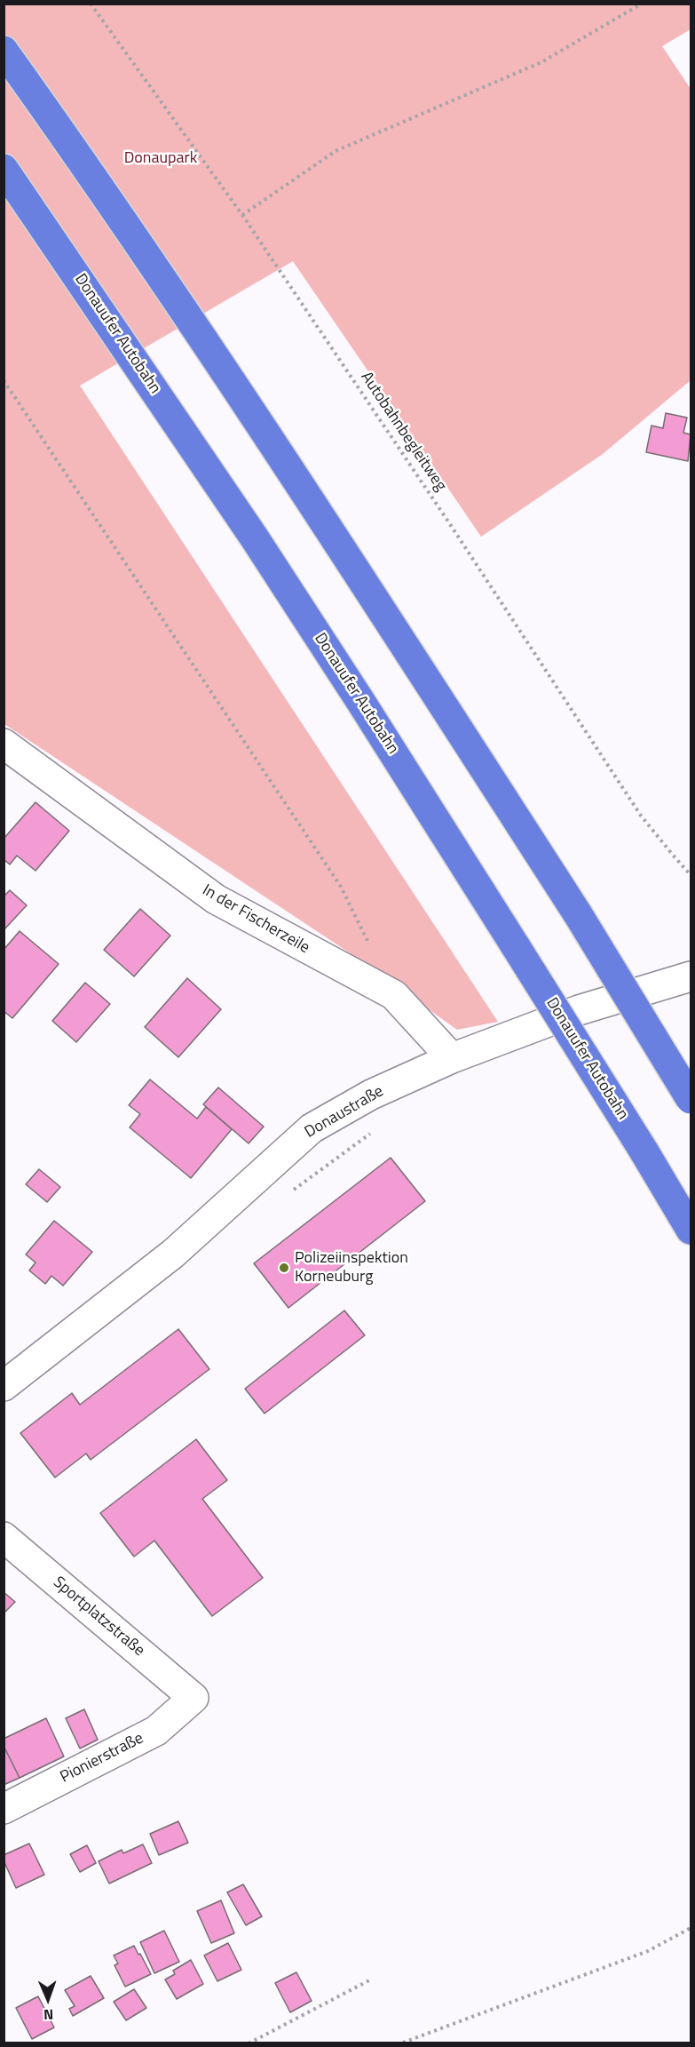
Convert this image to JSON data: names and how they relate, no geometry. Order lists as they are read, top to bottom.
{
  "streets": {
    "highway": ["Donauufer Autobahn"],
    "street": [
      "In der Fischerzeile",
      "Donaustraße",
      "Sportplatzstraße",
      "Pionierstraße"
    ],
    "path": ["Autobahnbegleitweg"]
  },
  "crossings": [
    ["In der Fischerzeile", "Donaustraße"],
    ["Sportplatzstraße", "Pionierstraße"]
  ],
  "parks": ["Donaupark"],
  "places": ["Polizeiinspektion Korneuburg"],
  "north": "bottom"
}
